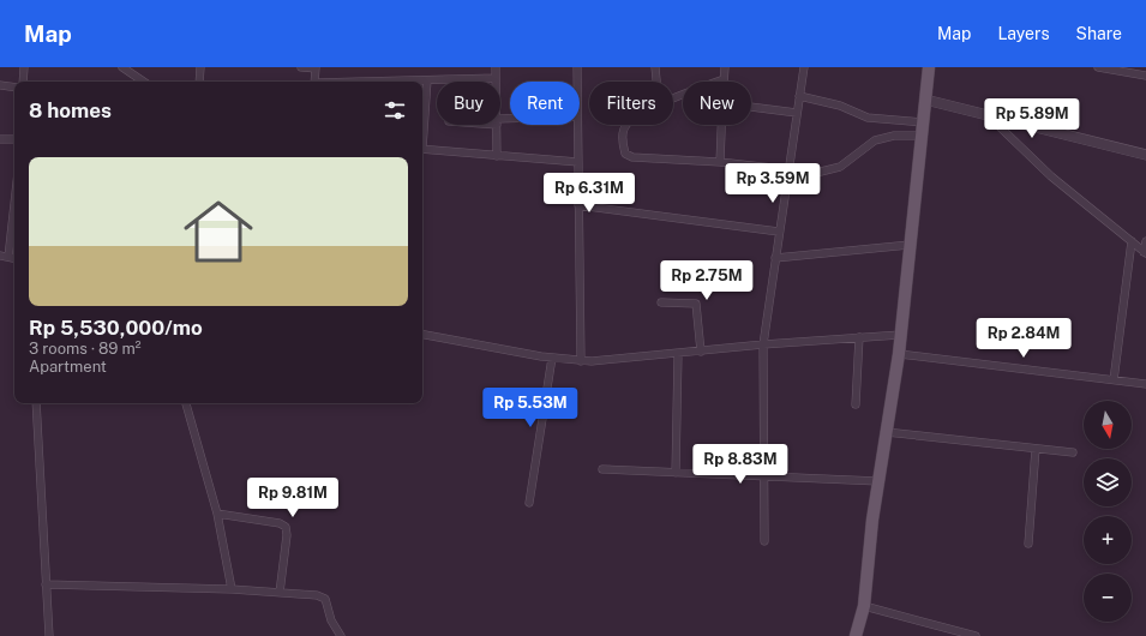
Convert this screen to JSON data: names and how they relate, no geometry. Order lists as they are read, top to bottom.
{
  "north": "bottom",
  "page": {
    "header": "Map",
    "nav": ["Map", "Layers", "Share"],
    "chip": [
      "Buy",
      "Rent",
      "Filters",
      "New"
    ],
    "heading": "8 homes",
    "price": [
      "Rp 5.89M",
      "Rp 3.59M",
      "Rp 6.31M",
      "Rp 2.75M",
      "Rp 2.84M",
      "Rp 5.53M",
      "Rp 8.83M",
      "Rp 9.81M"
    ],
    "list": [
      {
        "name": "Rp 5,530,000/mo",
        "note": "3 rooms · 89 m² · Apartment"
      }
    ],
    "map_buttons": ["+", "−"]
  }
}
